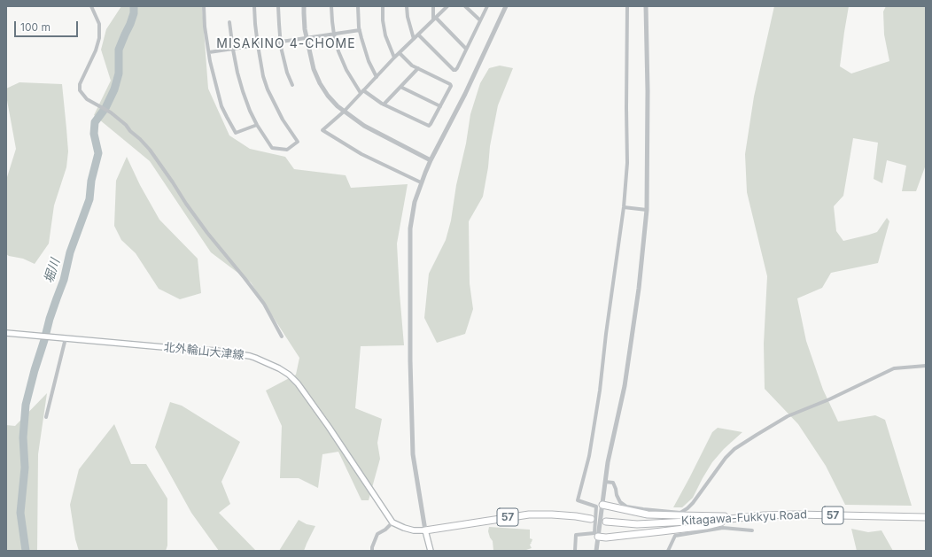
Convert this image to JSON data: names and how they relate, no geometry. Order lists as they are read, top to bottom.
{
  "streets": {
    "highway": ["57", "Kitagawa-Fukkyu Road"],
    "main road": ["北外輪山大津線"]
  },
  "districts": ["MISAKINO 4-CHOME"],
  "water": ["堀川"],
  "scale_bar": "100 m"
}
